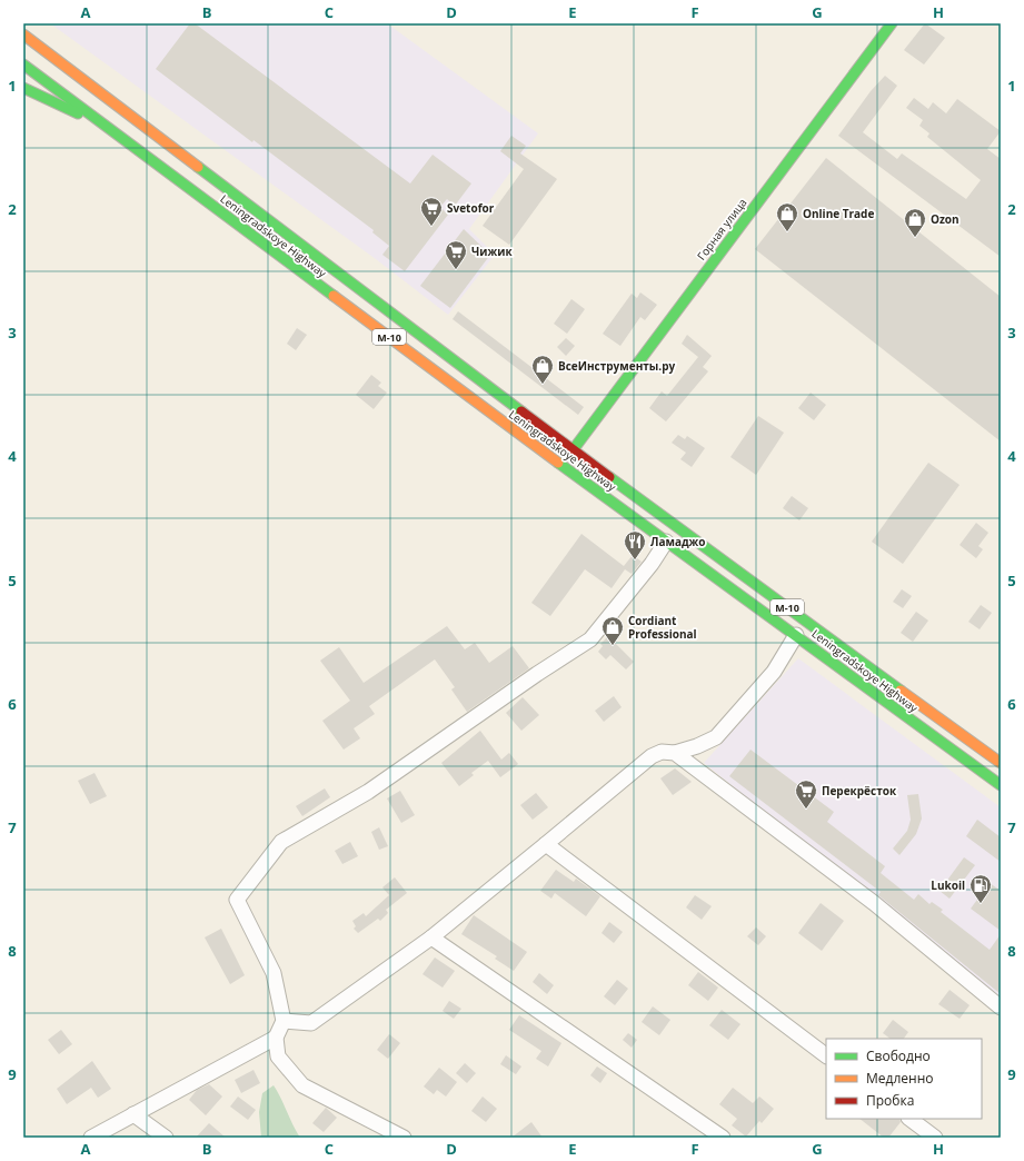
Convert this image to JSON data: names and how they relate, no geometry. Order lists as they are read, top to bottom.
{
  "streets": {
    "main road": ["Горная улица", "Leningradskoye Highway", "М-10"]
  },
  "crossings": [
    ["Горная улица", "Leningradskoye Highway"]
  ],
  "places": {
    "supermarket": ["Svetofor", "Чижик", "Перекрёсток"],
    "shop": [
      "Online Trade",
      "Ozon",
      "ВсеИнструменты.ру",
      "Cordiant Professional"
    ],
    "restaurant": ["Ламаджо"],
    "fuel station": ["Lukoil"]
  },
  "legend": ["Свободно", "Медленно", "Пробка"],
  "grid": {
    "columns": [
      "A",
      "B",
      "C",
      "D",
      "E",
      "F",
      "G",
      "H"
    ],
    "rows": [
      "1",
      "2",
      "3",
      "4",
      "5",
      "6",
      "7",
      "8",
      "9"
    ]
  }
}
